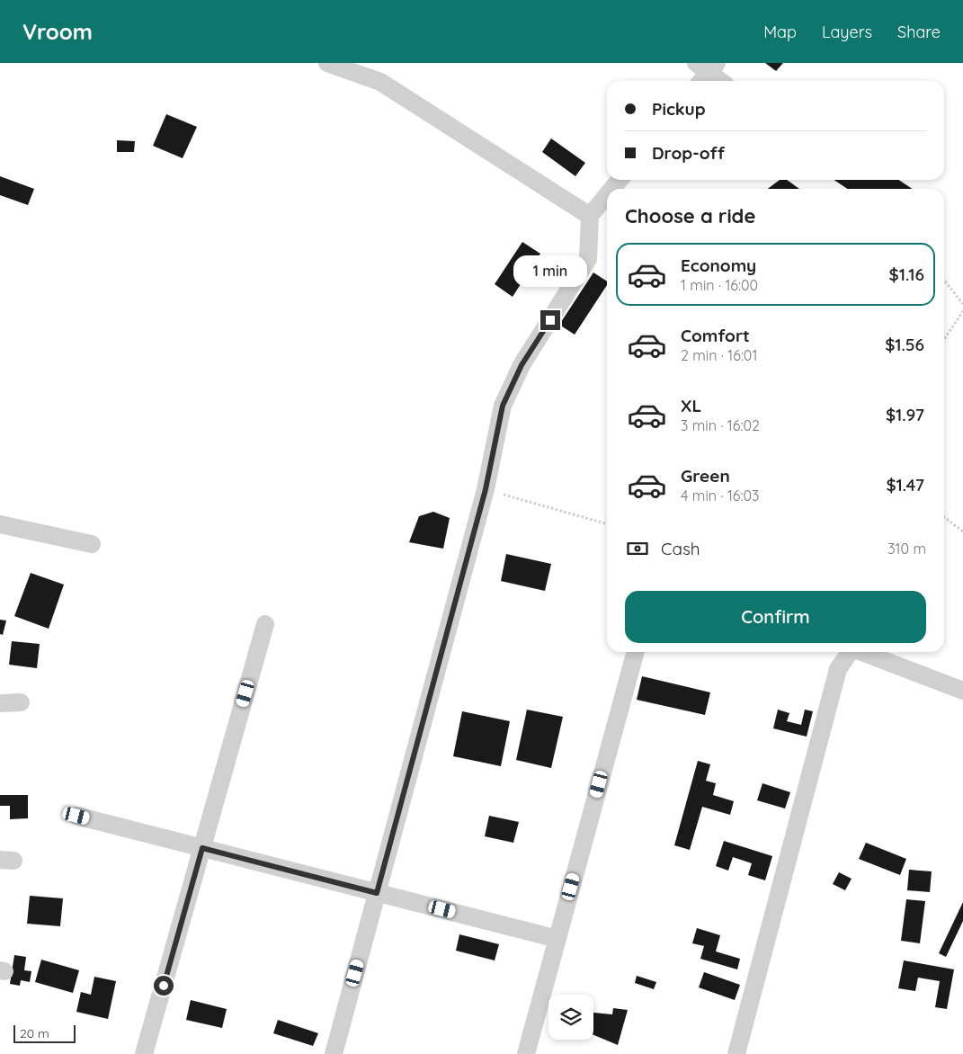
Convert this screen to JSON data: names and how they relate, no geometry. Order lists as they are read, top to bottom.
{
  "scale_bar": "20 m",
  "page": {
    "header": "Vroom",
    "nav": ["Map", "Layers", "Share"],
    "banner": ["Pickup", "Drop-off"],
    "heading": "Choose a ride",
    "list": [
      {
        "name": "Economy",
        "note": "1 min · 16:00",
        "value": "$1.16"
      },
      {
        "name": "Comfort",
        "note": "2 min · 16:01",
        "value": "$1.56"
      },
      {
        "name": "XL",
        "note": "3 min · 16:02",
        "value": "$1.97"
      },
      {
        "name": "Green",
        "note": "4 min · 16:03",
        "value": "$1.47"
      }
    ],
    "bubble": "1 min",
    "pay": ["Cash", "310 m"],
    "buttons": "Confirm",
    "scale": "20 m"
  }
}
